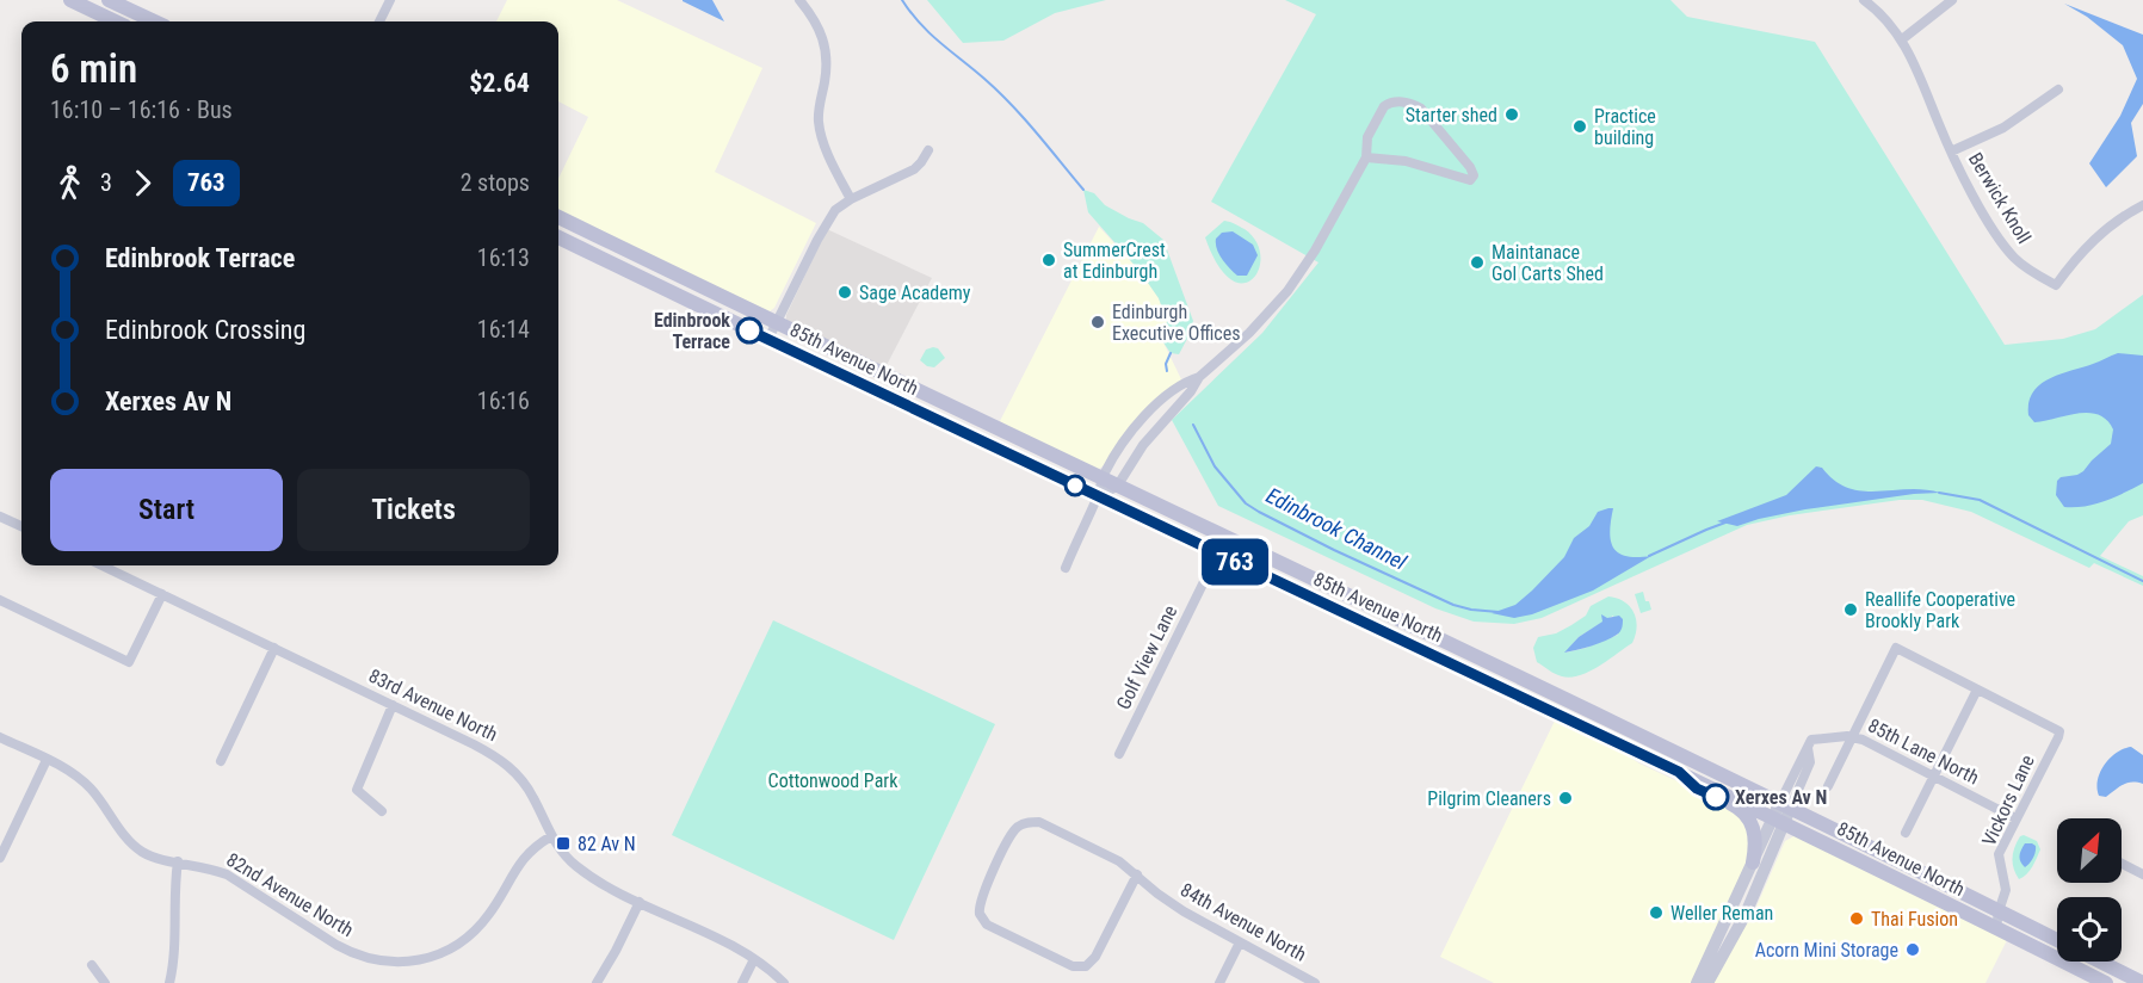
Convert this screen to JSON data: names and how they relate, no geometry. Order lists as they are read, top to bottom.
{
  "streets": {
    "main road": ["85th Avenue North"],
    "street": [
      "Berwick Knoll",
      "Golf View Lane",
      "83rd Avenue North",
      "85th Lane North",
      "Vickors Lane",
      "82nd Avenue North",
      "84th Avenue North"
    ]
  },
  "crossings": [
    ["85th Avenue North", "Golf View Lane"],
    ["85th Avenue North", "85th Lane North"],
    ["85th Avenue North", "Vickors Lane"],
    ["83rd Avenue North", "82nd Avenue North"],
    ["85th Lane North", "Vickors Lane"]
  ],
  "water": ["Edinbrook Channel"],
  "parks": ["Cottonwood Park"],
  "places": {
    "other": [
      "Starter shed",
      "Practice building",
      "SummerCrest at Edinburgh",
      "Maintanace Gol Carts Shed",
      "Sage Academy",
      "Edinburgh Executive Offices",
      "Edinbrook Terrace",
      "Reallife Cooperative Brookly Park",
      "Xerxes Av N",
      "Pilgrim Cleaners",
      "Weller Reman",
      "Thai Fusion",
      "Acorn Mini Storage"
    ],
    "transit": ["82 Av N"]
  },
  "lines": ["bus line 763"],
  "north": "top right",
  "page": {
    "on_map": "763",
    "heading": ["6 min", "16:10 – 16:16 · Bus", "$2.64"],
    "legs": ["3", "763", "2 stops"],
    "list": [
      {
        "name": "Edinbrook Terrace",
        "value": "16:13"
      },
      {
        "name": "Edinbrook Crossing",
        "value": "16:14"
      },
      {
        "name": "Xerxes Av N",
        "value": "16:16"
      }
    ],
    "buttons": ["Start", "Tickets"]
  }
}
